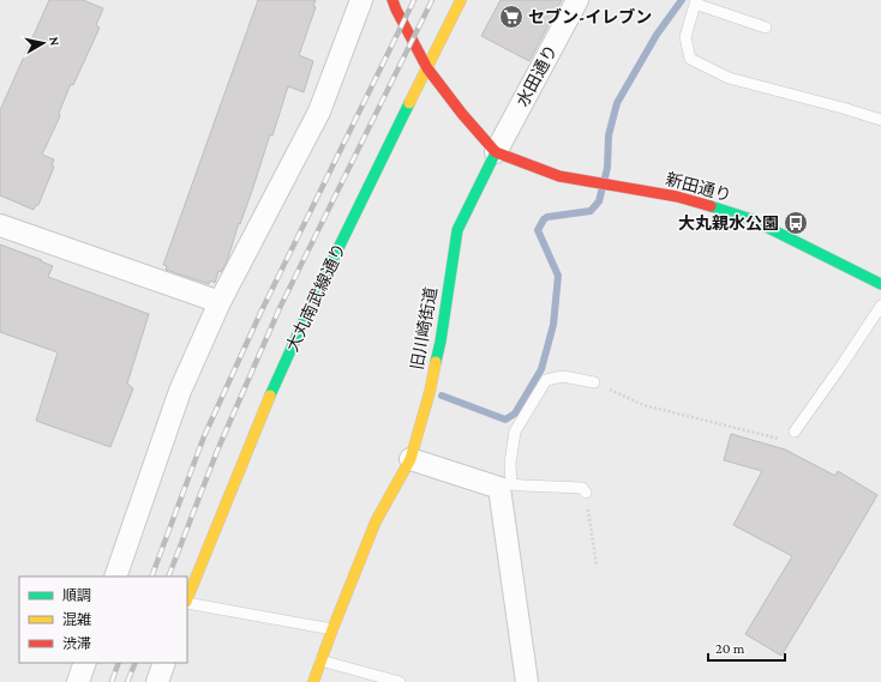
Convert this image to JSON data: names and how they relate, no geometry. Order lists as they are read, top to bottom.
{
  "streets": {
    "street": [
      "水田通り",
      "新田通り",
      "大丸南武線通り",
      "旧川崎街道"
    ]
  },
  "crossings": [
    ["水田通り", "新田通り"],
    ["水田通り", "旧川崎街道"],
    ["新田通り", "旧川崎街道"]
  ],
  "places": {
    "supermarket": ["セブン-イレブン"],
    "bus stop": ["大丸親水公園"]
  },
  "legend": ["順調", "混雑", "渋滞"],
  "scale_bar": "20 m",
  "north": "right"
}
